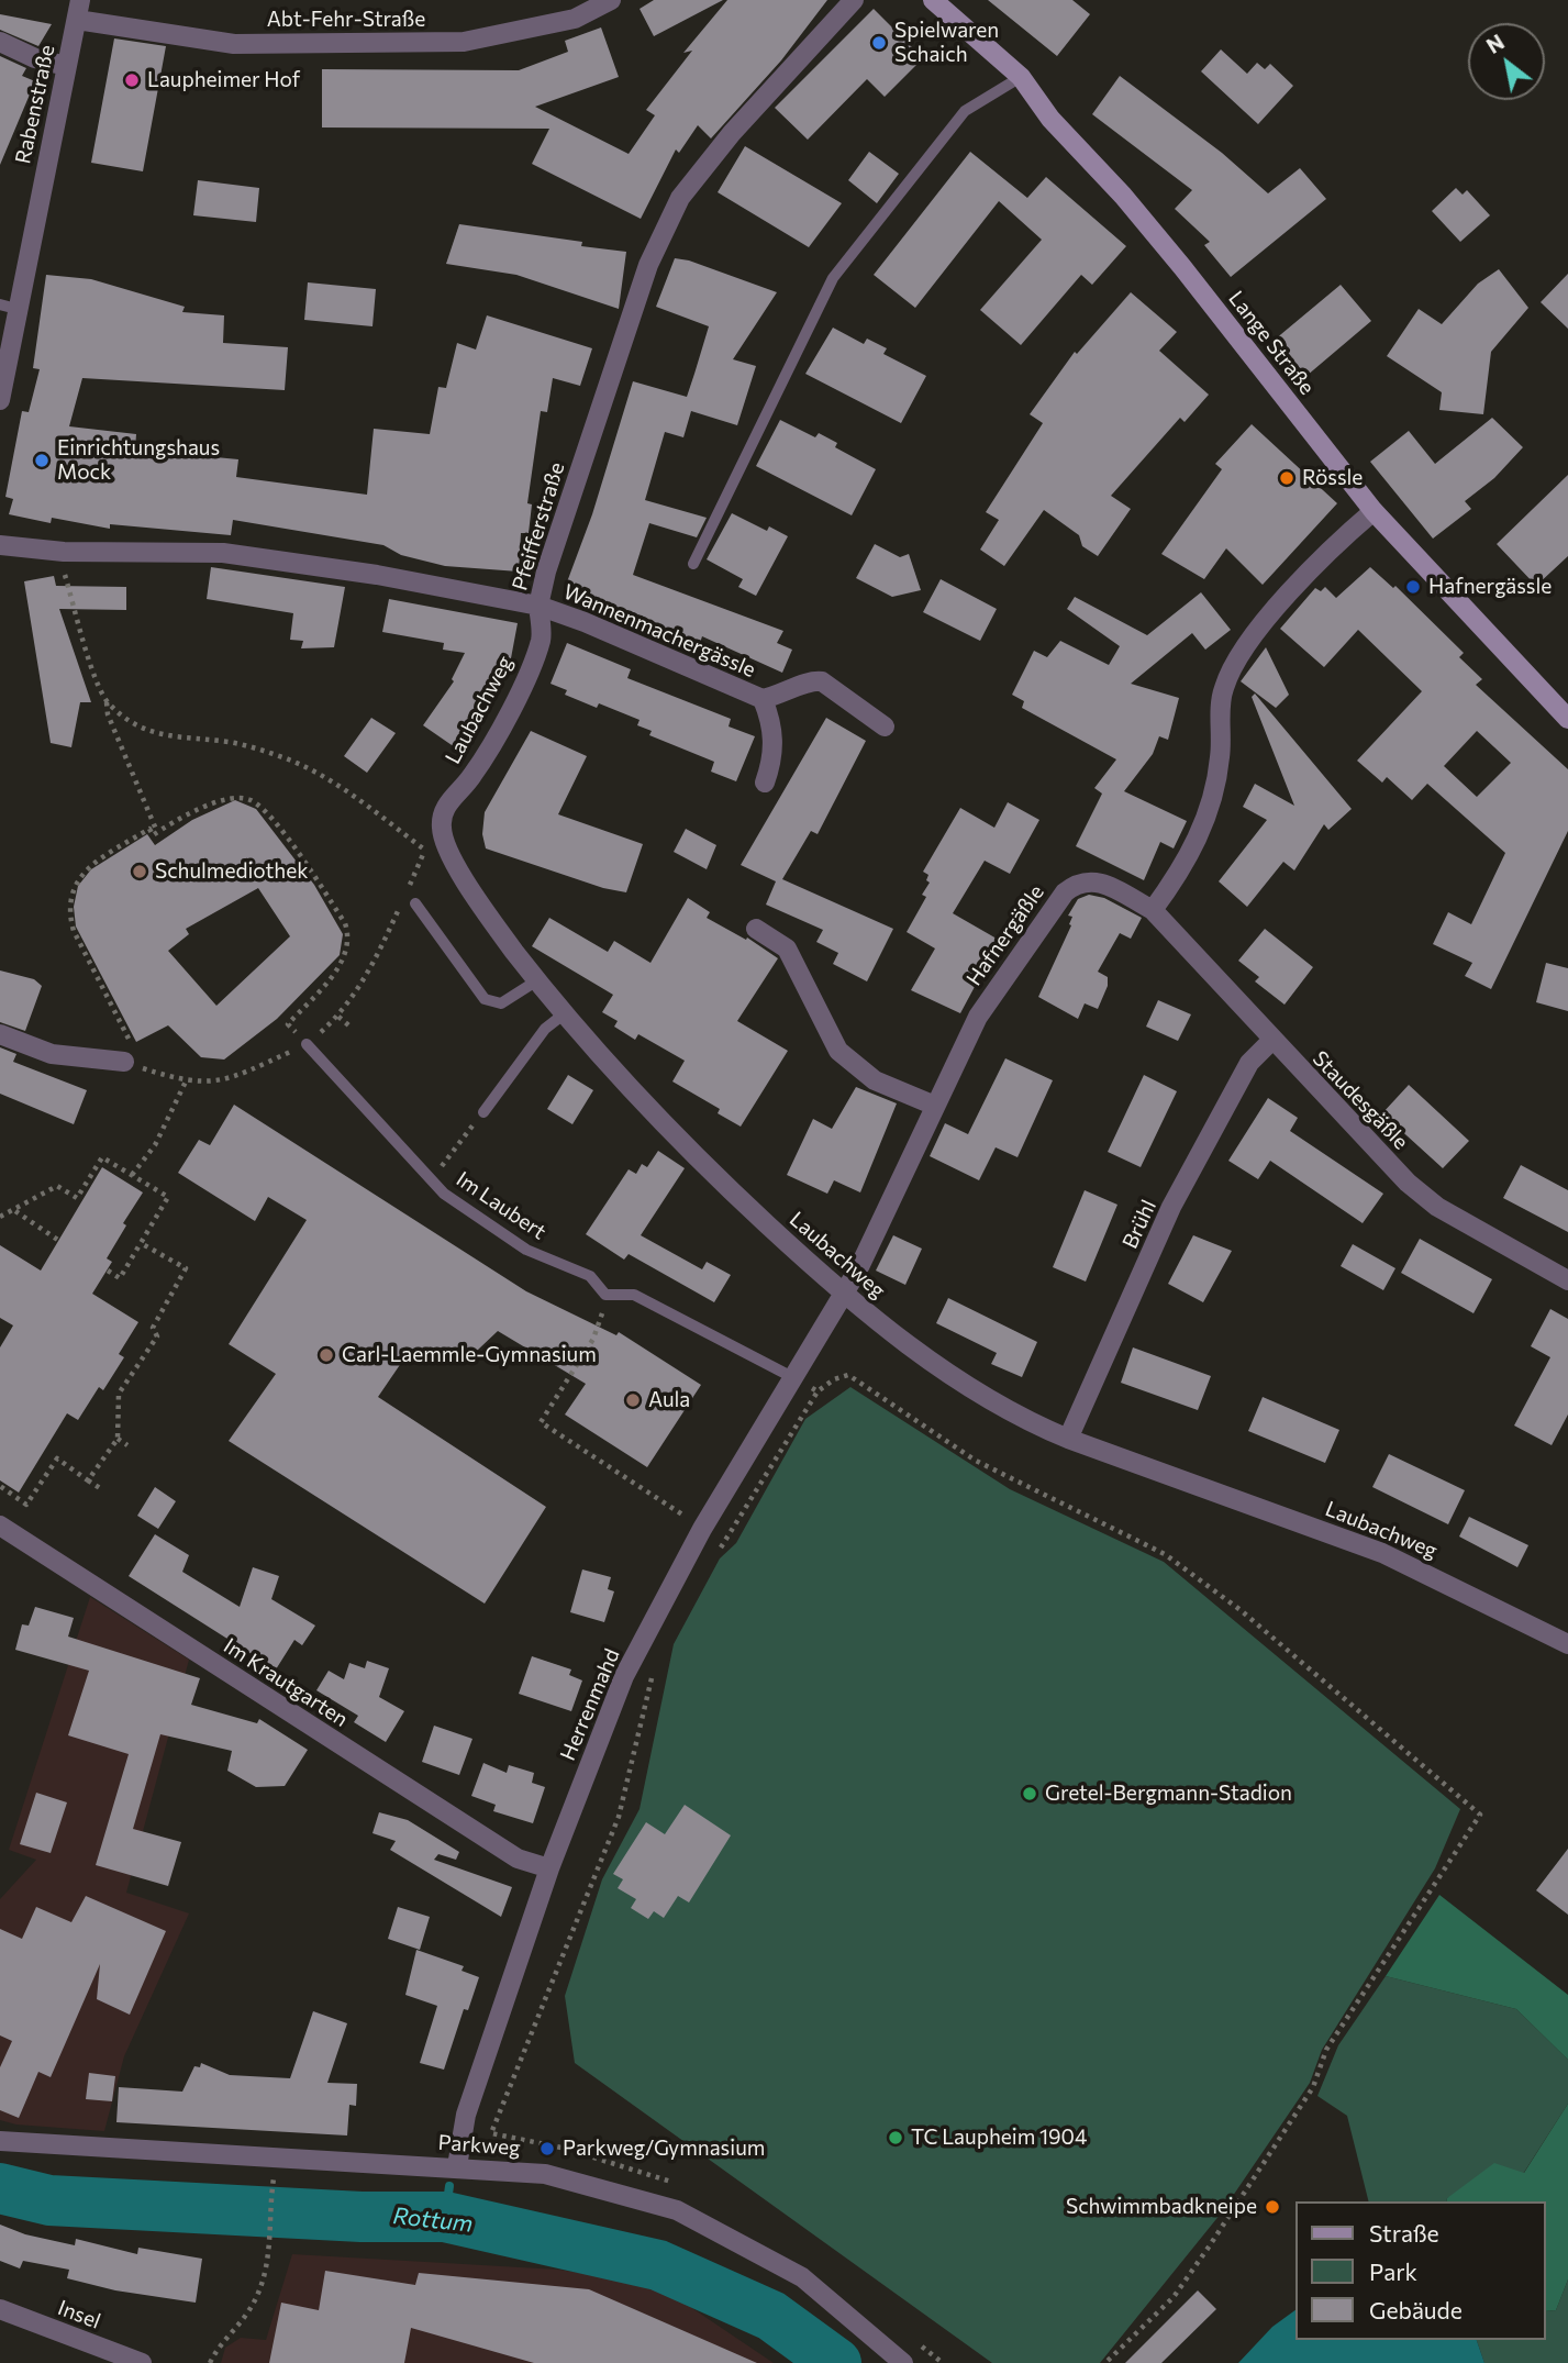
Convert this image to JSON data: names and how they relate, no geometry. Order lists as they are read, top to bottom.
{
  "streets": {
    "street": [
      "Abt-Fehr-Straße",
      "Rabenstraße",
      "Lange Straße",
      "Pfeifferstraße",
      "Wannenmachergässle",
      "Laubachweg",
      "Hafnergäßle",
      "Staudesgäßle",
      "Brühl",
      "Im Krautgarten",
      "Herrenmahd",
      "Parkweg",
      "Insel"
    ],
    "lane": ["Im Laubert"]
  },
  "crossings": [
    ["Abt-Fehr-Straße", "Rabenstraße"],
    ["Pfeifferstraße", "Wannenmachergässle"],
    ["Pfeifferstraße", "Laubachweg"],
    ["Wannenmachergässle", "Laubachweg"],
    ["Laubachweg", "Hafnergäßle"],
    ["Laubachweg", "Brühl"],
    ["Laubachweg", "Herrenmahd"],
    ["Hafnergäßle", "Staudesgäßle"],
    ["Hafnergäßle", "Herrenmahd"],
    ["Staudesgäßle", "Brühl"],
    ["Im Krautgarten", "Herrenmahd"],
    ["Herrenmahd", "Parkweg"]
  ],
  "water": ["Rottum"],
  "places": [
    "Spielwaren Schaich",
    "Laupheimer Hof",
    "Einrichtungshaus Mock",
    "Rössle",
    "Hafnergässle",
    "Schulmediothek",
    "Carl-Laemmle-Gymnasium",
    "Aula",
    "Gretel-Bergmann-Stadion",
    "TC Laupheim 1904",
    "Parkweg/Gymnasium",
    "Schwimmbadkneipe"
  ],
  "legend": ["Straße", "Park", "Gebäude"],
  "north": "top left"
}
